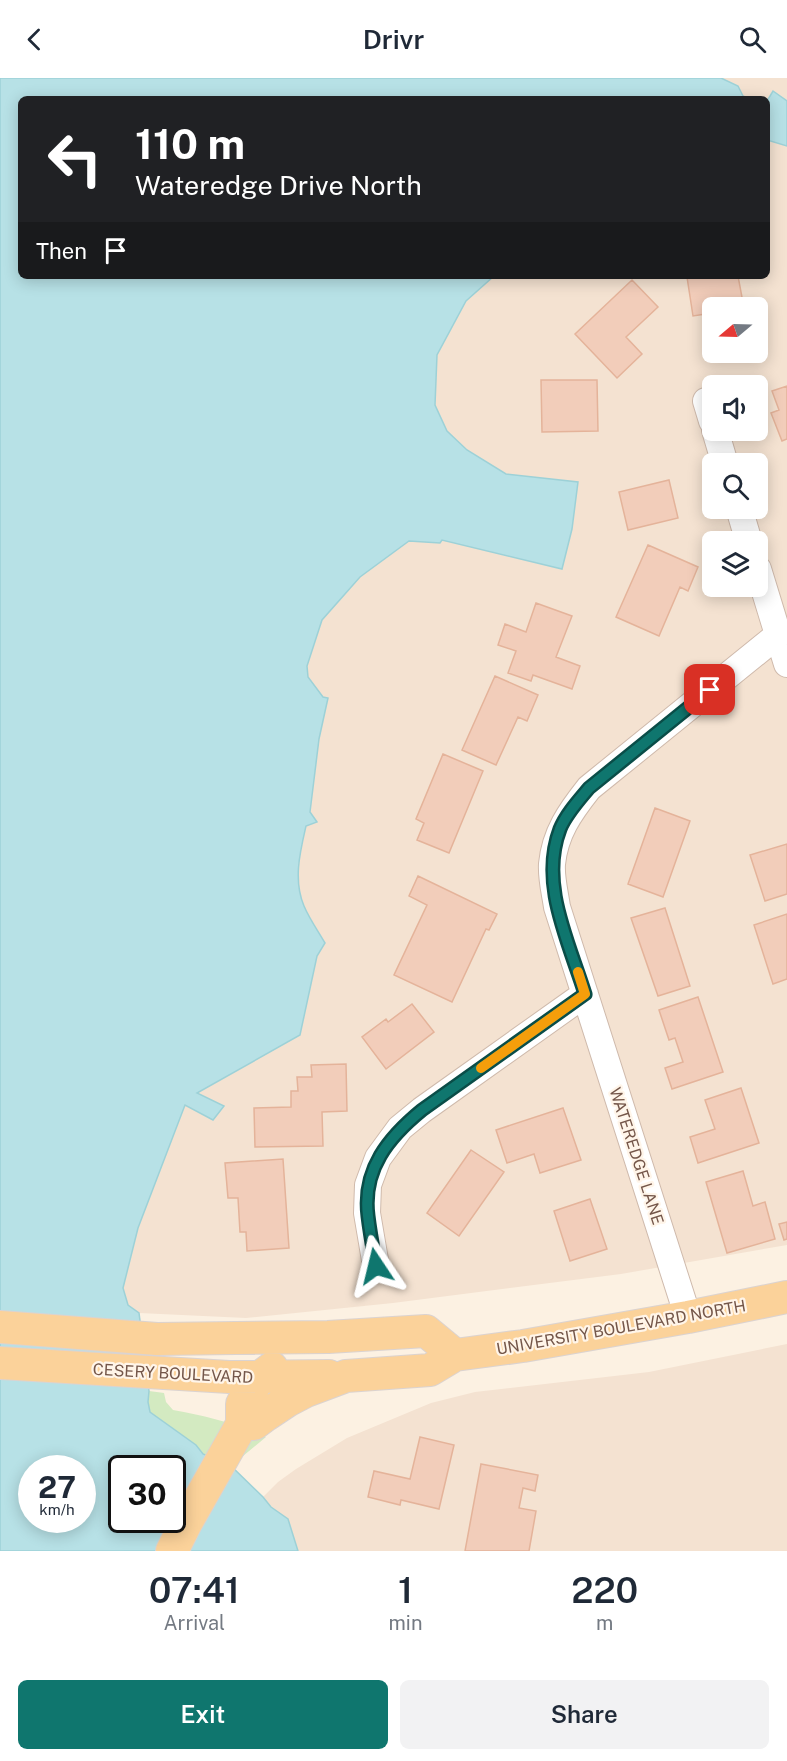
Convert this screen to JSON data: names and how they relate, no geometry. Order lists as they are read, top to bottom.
{
  "streets": {
    "main road": ["UNIVERSITY BOULEVARD NORTH", "CESERY BOULEVARD"],
    "street": ["WATEREDGE LANE"]
  },
  "crossings": [
    ["WATEREDGE LANE", "UNIVERSITY BOULEVARD NORTH"],
    ["UNIVERSITY BOULEVARD NORTH", "CESERY BOULEVARD"]
  ],
  "north": "left",
  "page": {
    "header": "Drivr",
    "turn": ["110 m", "Wateredge Drive North"],
    "then": "Then",
    "speed": "27 km/h",
    "limit": "30",
    "eta": [
      "07:41",
      "Arrival",
      "1",
      "min",
      "220",
      "m"
    ],
    "buttons": ["Exit", "Share"]
  }
}
